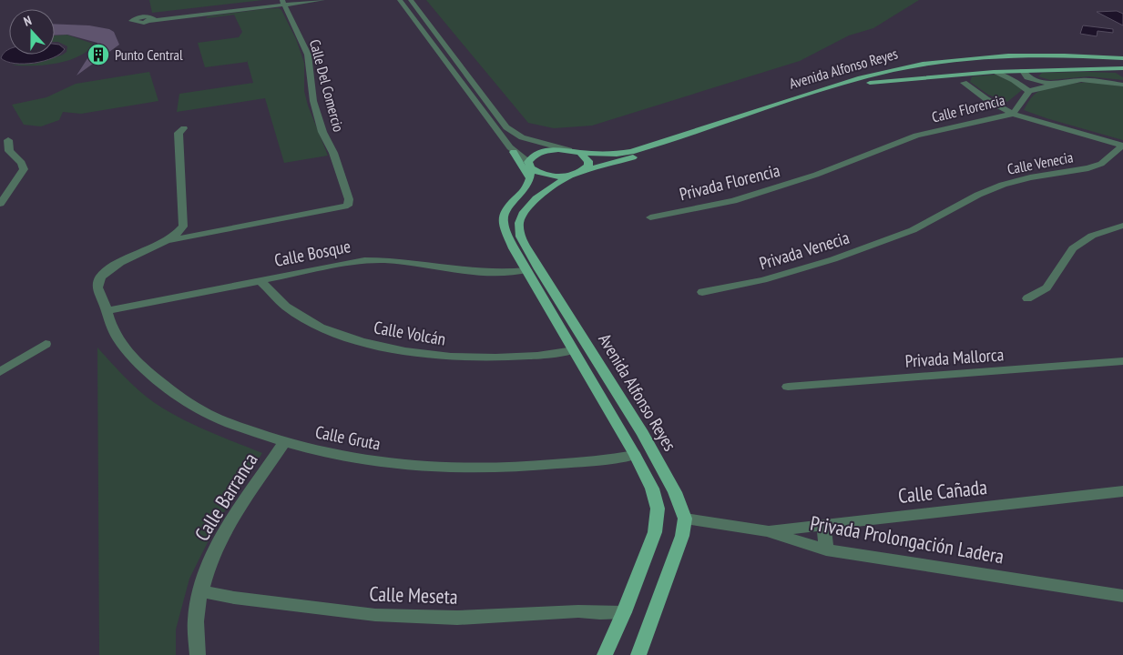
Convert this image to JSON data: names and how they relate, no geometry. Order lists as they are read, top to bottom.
{
  "streets": {
    "main road": ["Avenida Alfonso Reyes"],
    "street": [
      "Calle Del Comercio",
      "Calle Florencia",
      "Calle Venecia",
      "Privada Florencia",
      "Privada Venecia",
      "Calle Bosque",
      "Calle Volcán",
      "Privada Mallorca",
      "Calle Gruta",
      "Calle Cañada",
      "Calle Barranca",
      "Privada Prolongación Ladera",
      "Calle Meseta"
    ]
  },
  "crossings": [
    ["Avenida Alfonso Reyes", "Calle Bosque"],
    ["Avenida Alfonso Reyes", "Calle Volcán"],
    ["Avenida Alfonso Reyes", "Calle Gruta"],
    ["Avenida Alfonso Reyes", "Privada Prolongación Ladera"],
    ["Avenida Alfonso Reyes", "Calle Meseta"],
    ["Calle Del Comercio", "Calle Gruta"],
    ["Calle Florencia", "Privada Florencia"],
    ["Calle Venecia", "Privada Venecia"],
    ["Calle Bosque", "Calle Volcán"],
    ["Calle Bosque", "Calle Gruta"],
    ["Calle Gruta", "Calle Barranca"],
    ["Calle Cañada", "Privada Prolongación Ladera"],
    ["Calle Barranca", "Calle Meseta"]
  ],
  "places": {
    "building": ["Punto Central"]
  },
  "north": "top"
}
